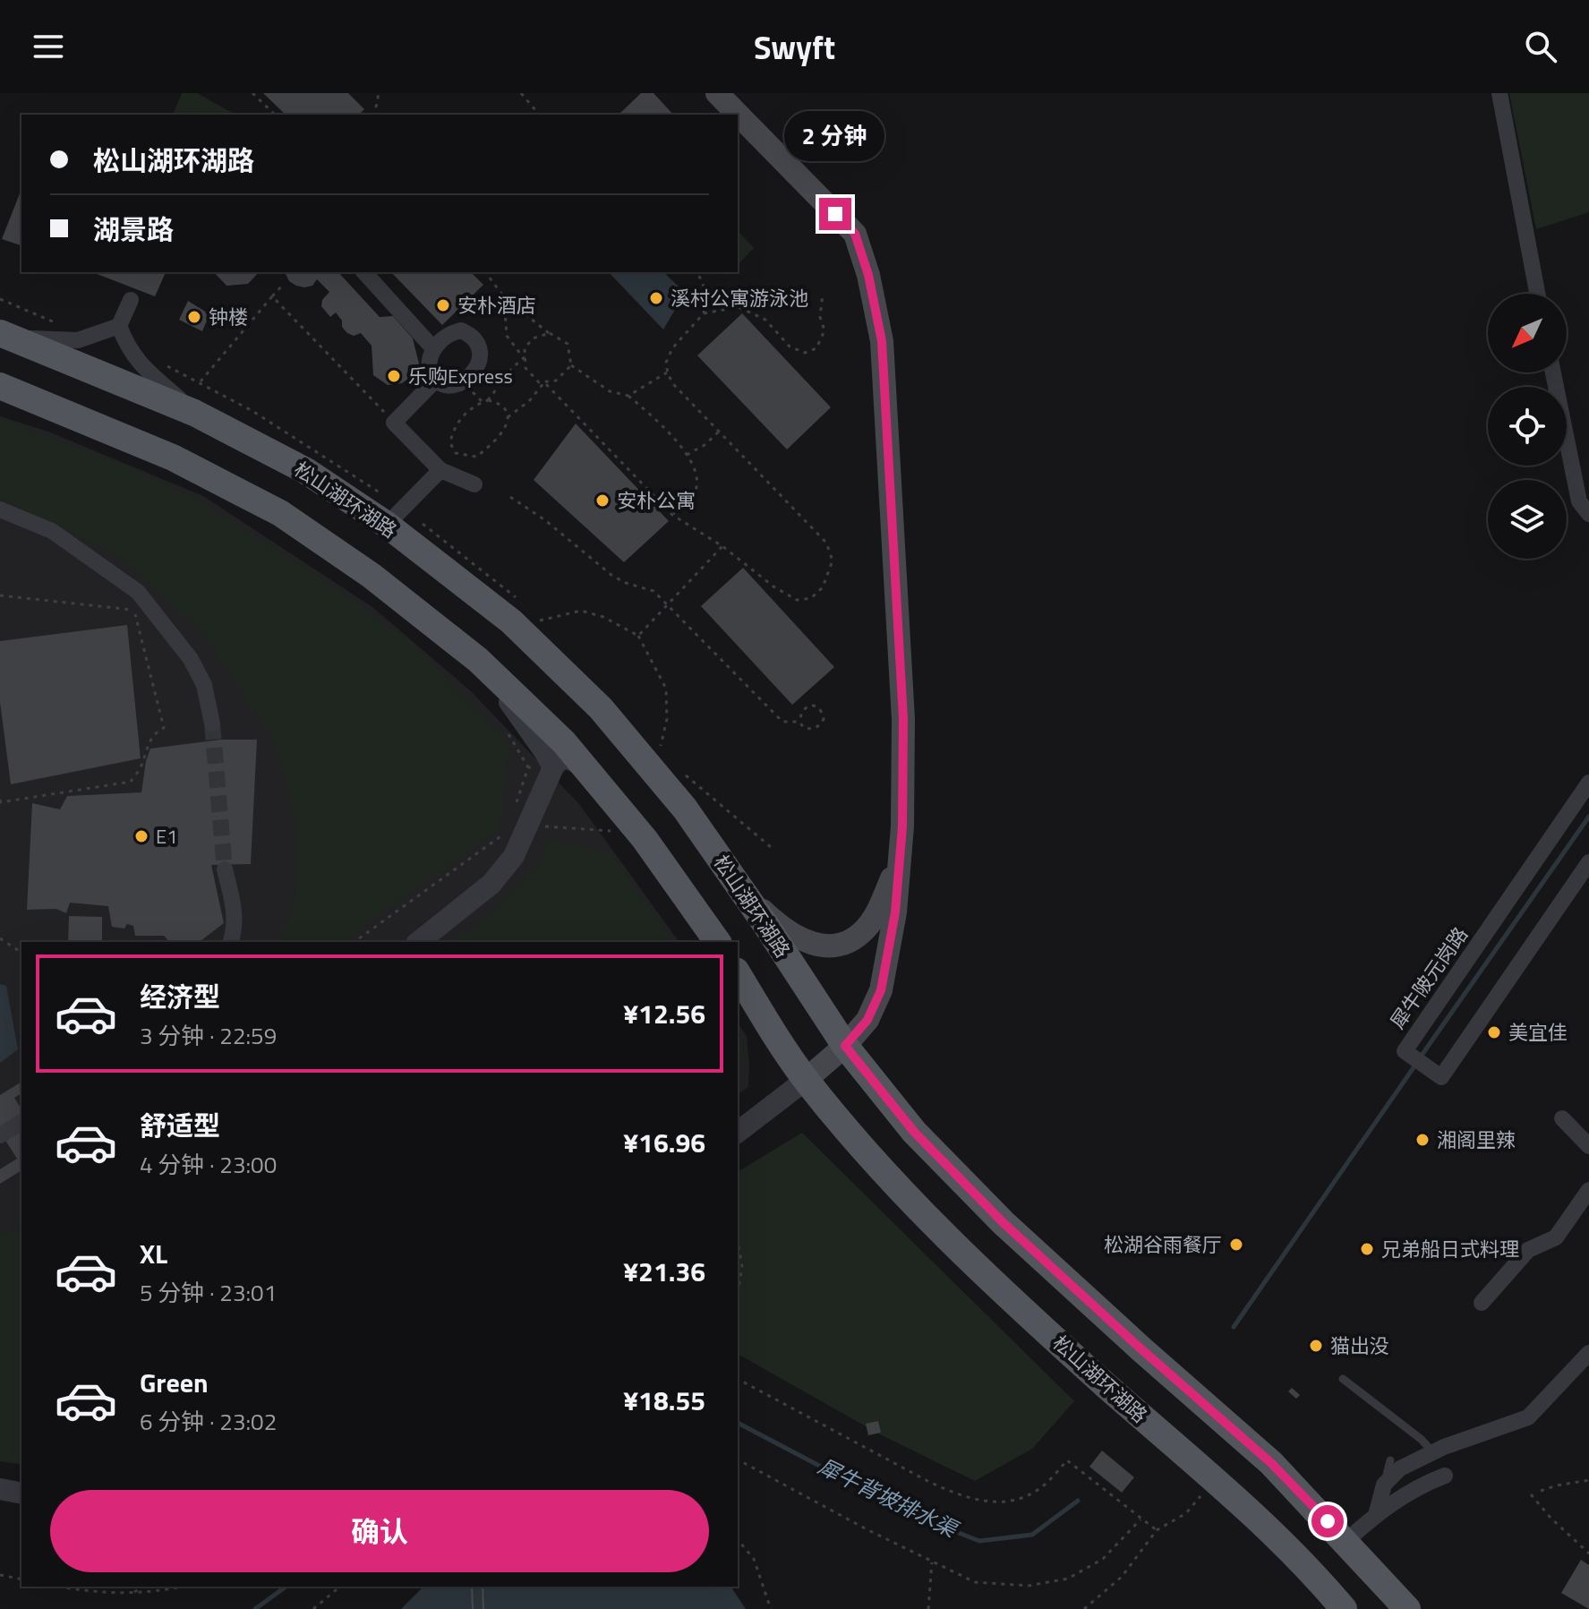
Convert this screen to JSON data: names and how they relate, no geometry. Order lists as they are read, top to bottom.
{
  "streets": {
    "main road": ["松山湖环湖路"],
    "street": ["犀牛陂元岗路"]
  },
  "water": ["犀牛背坡排水渠"],
  "places": [
    "溪村公寓游泳池",
    "安朴酒店",
    "钟楼",
    "乐购Express",
    "安朴公寓",
    "E1",
    "美宜佳",
    "湘阁里辣",
    "松湖谷雨餐厅",
    "兄弟船日式料理",
    "猫出没"
  ],
  "north": "bottom left",
  "page": {
    "header": "Swyft",
    "bubble": "2 分钟",
    "banner": ["松山湖环湖路", "湖景路"],
    "list": [
      {
        "name": "经济型",
        "note": "3 分钟 · 22:59",
        "value": "¥12.56"
      },
      {
        "name": "舒适型",
        "note": "4 分钟 · 23:00",
        "value": "¥16.96"
      },
      {
        "name": "XL",
        "note": "5 分钟 · 23:01",
        "value": "¥21.36"
      },
      {
        "name": "Green",
        "note": "6 分钟 · 23:02",
        "value": "¥18.55"
      }
    ],
    "buttons": "确认"
  }
}
